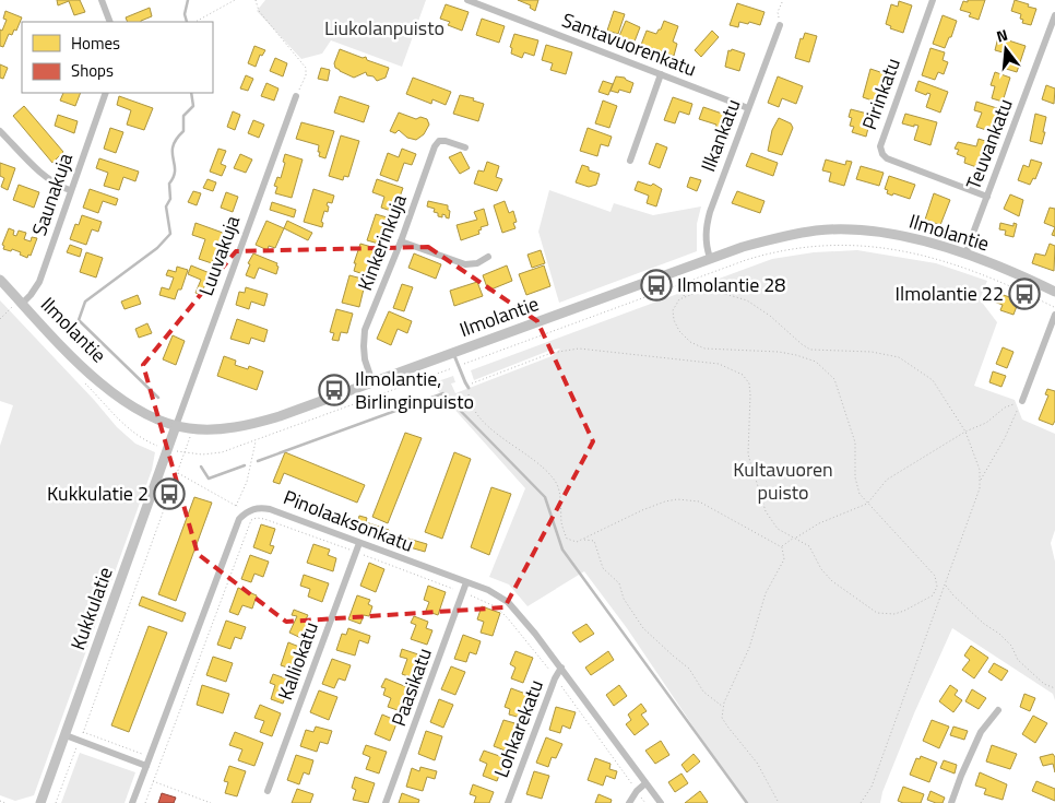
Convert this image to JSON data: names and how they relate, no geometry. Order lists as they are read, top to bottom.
{
  "streets": {
    "street": [
      "Santavuorenkatu",
      "Pirinkatu",
      "Ilkankatu",
      "Teuvankatu",
      "Saunakuja",
      "Ilmolantie",
      "Kinkerinkuja",
      "Luuvakuja",
      "Pinolaaksonkatu",
      "Kukkulatie",
      "Kalliokatu",
      "Paasikatu",
      "Lohkarekatu"
    ]
  },
  "crossings": [
    ["Santavuorenkatu", "Ilkankatu"],
    ["Pirinkatu", "Teuvankatu"],
    ["Ilkankatu", "Ilmolantie"],
    ["Teuvankatu", "Ilmolantie"],
    ["Saunakuja", "Ilmolantie"],
    ["Ilmolantie", "Kinkerinkuja"],
    ["Ilmolantie", "Luuvakuja"],
    ["Ilmolantie", "Kukkulatie"],
    ["Luuvakuja", "Kukkulatie"],
    ["Pinolaaksonkatu", "Kalliokatu"],
    ["Pinolaaksonkatu", "Paasikatu"],
    ["Pinolaaksonkatu", "Lohkarekatu"]
  ],
  "parks": ["Liukolanpuisto", "Kultavuoren puisto"],
  "places": {
    "bus stop": [
      "Ilmolantie 28",
      "Ilmolantie 22",
      "Ilmolantie, Birlinginpuisto",
      "Kukkulatie 2"
    ]
  },
  "legend": ["Homes", "Shops"],
  "north": "top"
}
